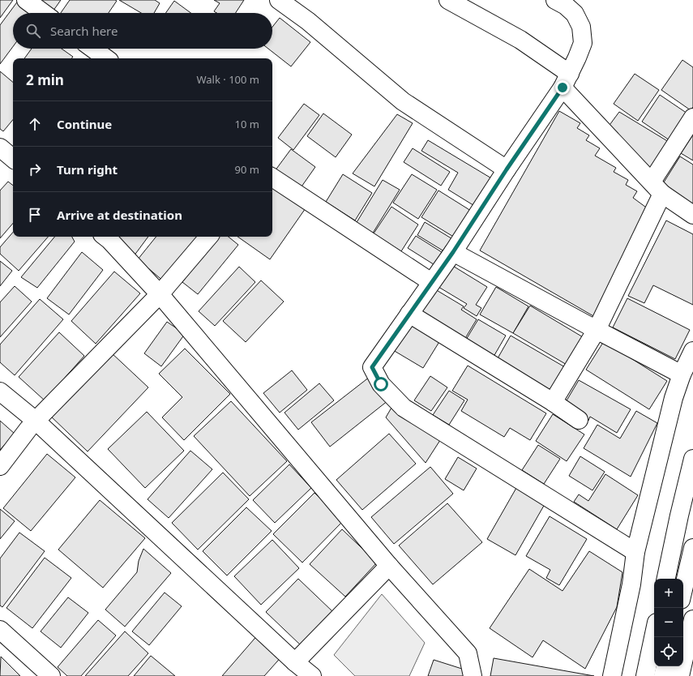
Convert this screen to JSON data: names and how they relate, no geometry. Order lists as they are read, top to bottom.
{
  "page": {
    "search": "Search here",
    "heading": ["2 min", "Walk · 100 m"],
    "list": [
      ["Continue", "10 m"],
      ["Turn right", "90 m"],
      "Arrive at destination"
    ],
    "map_buttons": ["+", "−"]
  }
}
